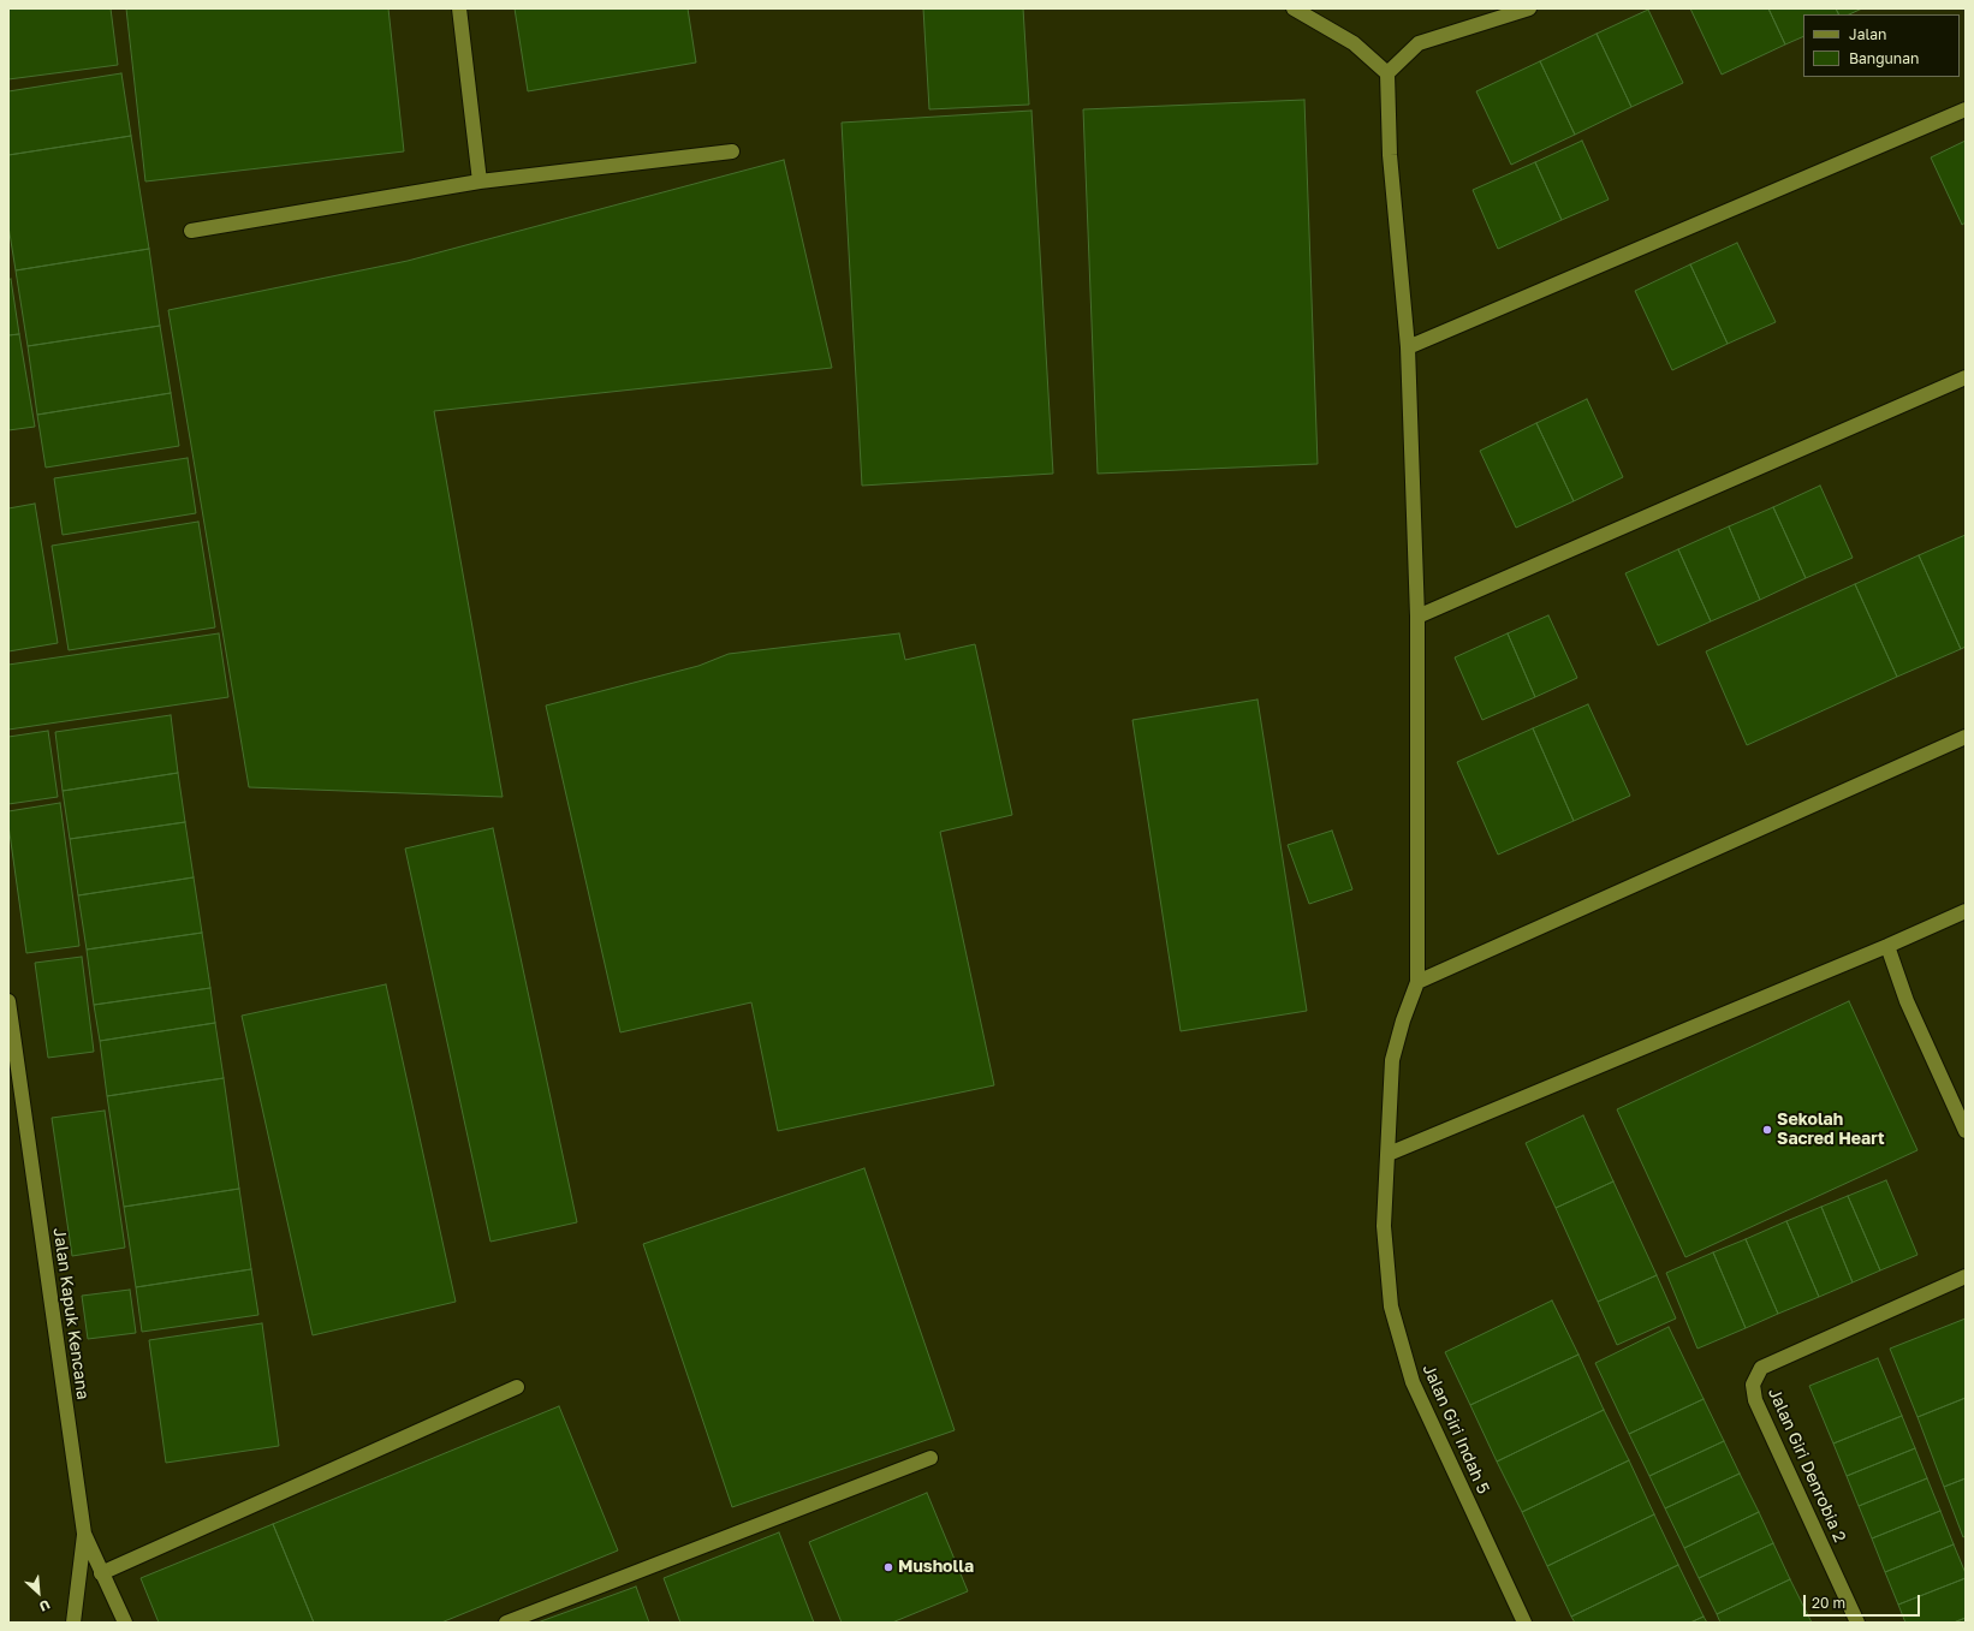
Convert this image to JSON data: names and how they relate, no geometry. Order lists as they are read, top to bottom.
{
  "streets": {
    "street": ["Jalan Kapuk Kencana", "Jalan Giri Indah 5", "Jalan Giri Denrobia 2"]
  },
  "places": ["Sekolah Sacred Heart", "Musholla"],
  "legend": ["Jalan", "Bangunan"],
  "scale_bar": "20 m",
  "north": "bottom right"
}
